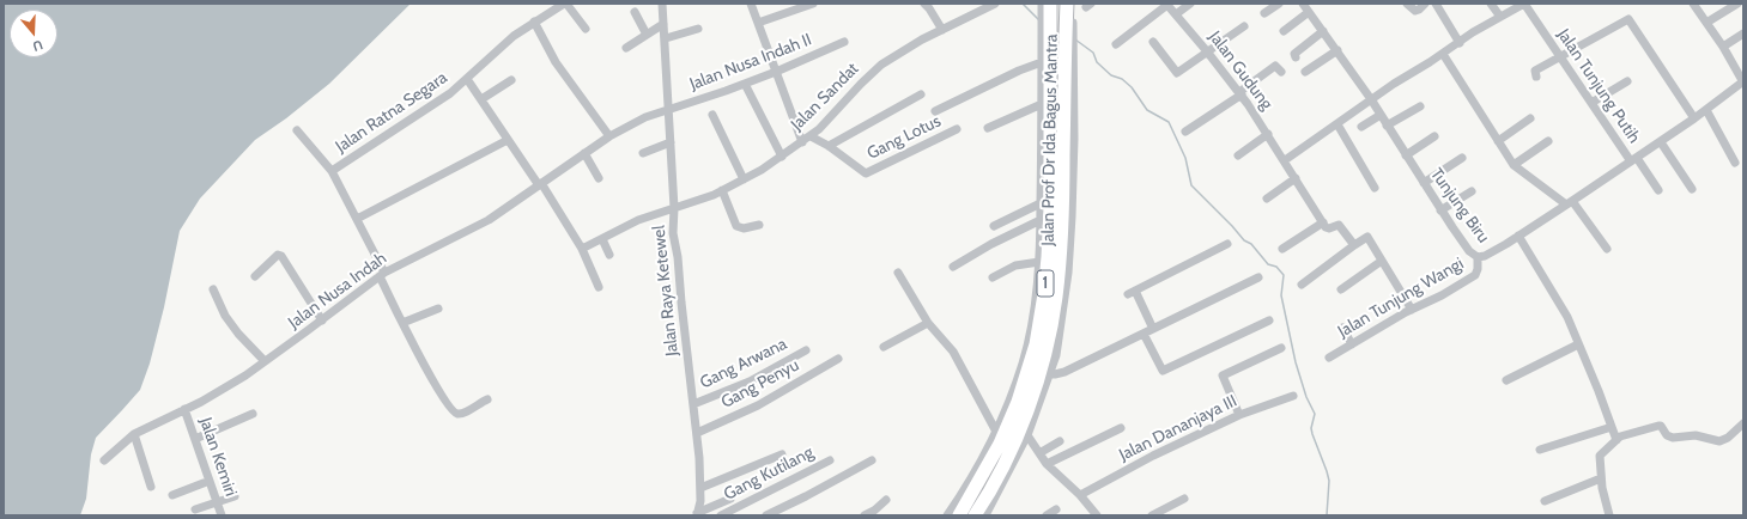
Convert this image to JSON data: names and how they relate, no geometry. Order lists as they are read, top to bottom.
{
  "streets": {
    "highway": ["Jalan Prof Dr Ida Bagus Mantra", "1"],
    "street": [
      "Jalan Nusa Indah II",
      "Jalan Gudung",
      "Jalan Tunjung Putih",
      "Jalan Sandat",
      "Jalan Ratna Segara",
      "Gang Lotus",
      "Tunjung Biru",
      "Jalan Nusa Indah",
      "Jalan Raya Ketewel",
      "Jalan Tunjung Wangi",
      "Gang Arwana",
      "Gang Penyu",
      "Jalan Dananjaya III",
      "Jalan Kemiri",
      "Gang Kutilang"
    ]
  },
  "crossings": [
    ["Jalan Nusa Indah II", "Jalan Nusa Indah"],
    ["Jalan Nusa Indah II", "Jalan Raya Ketewel"],
    ["Jalan Tunjung Putih", "Tunjung Biru"],
    ["Jalan Sandat", "Jalan Raya Ketewel"],
    ["Tunjung Biru", "Jalan Tunjung Wangi"],
    ["Jalan Nusa Indah", "Jalan Raya Ketewel"],
    ["Jalan Nusa Indah", "Jalan Kemiri"],
    ["Jalan Raya Ketewel", "Gang Arwana"],
    ["Jalan Raya Ketewel", "Gang Penyu"]
  ],
  "north": "bottom"
}
